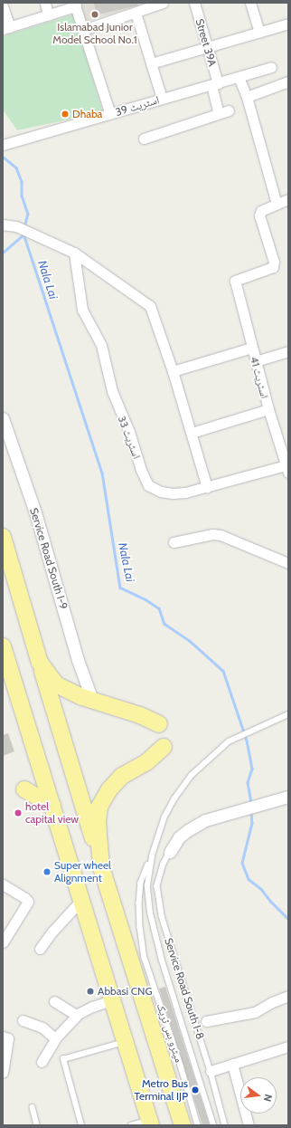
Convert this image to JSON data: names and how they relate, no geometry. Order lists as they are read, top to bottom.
{
  "streets": {
    "street": [
      "Street 39A",
      "اسٹریٹ 39",
      "اسٹریٹ 41",
      "اسٹریٹ 33",
      "Service Road South I-9"
    ],
    "lane": ["Service Road South I-8", "میٹرو بس ٹریک"]
  },
  "crossings": [
    ["Street 39A", "اسٹریٹ 39"],
    ["اسٹریٹ 41", "اسٹریٹ 33"]
  ],
  "water": ["Nala Lai"],
  "places": [
    "Islamabad Junior Model School No.1",
    "Dhaba",
    "hotel capital view",
    "Super wheel Alignment",
    "Abbasi CNG",
    "Metro Bus Terminal IJP"
  ],
  "north": "right"
}
